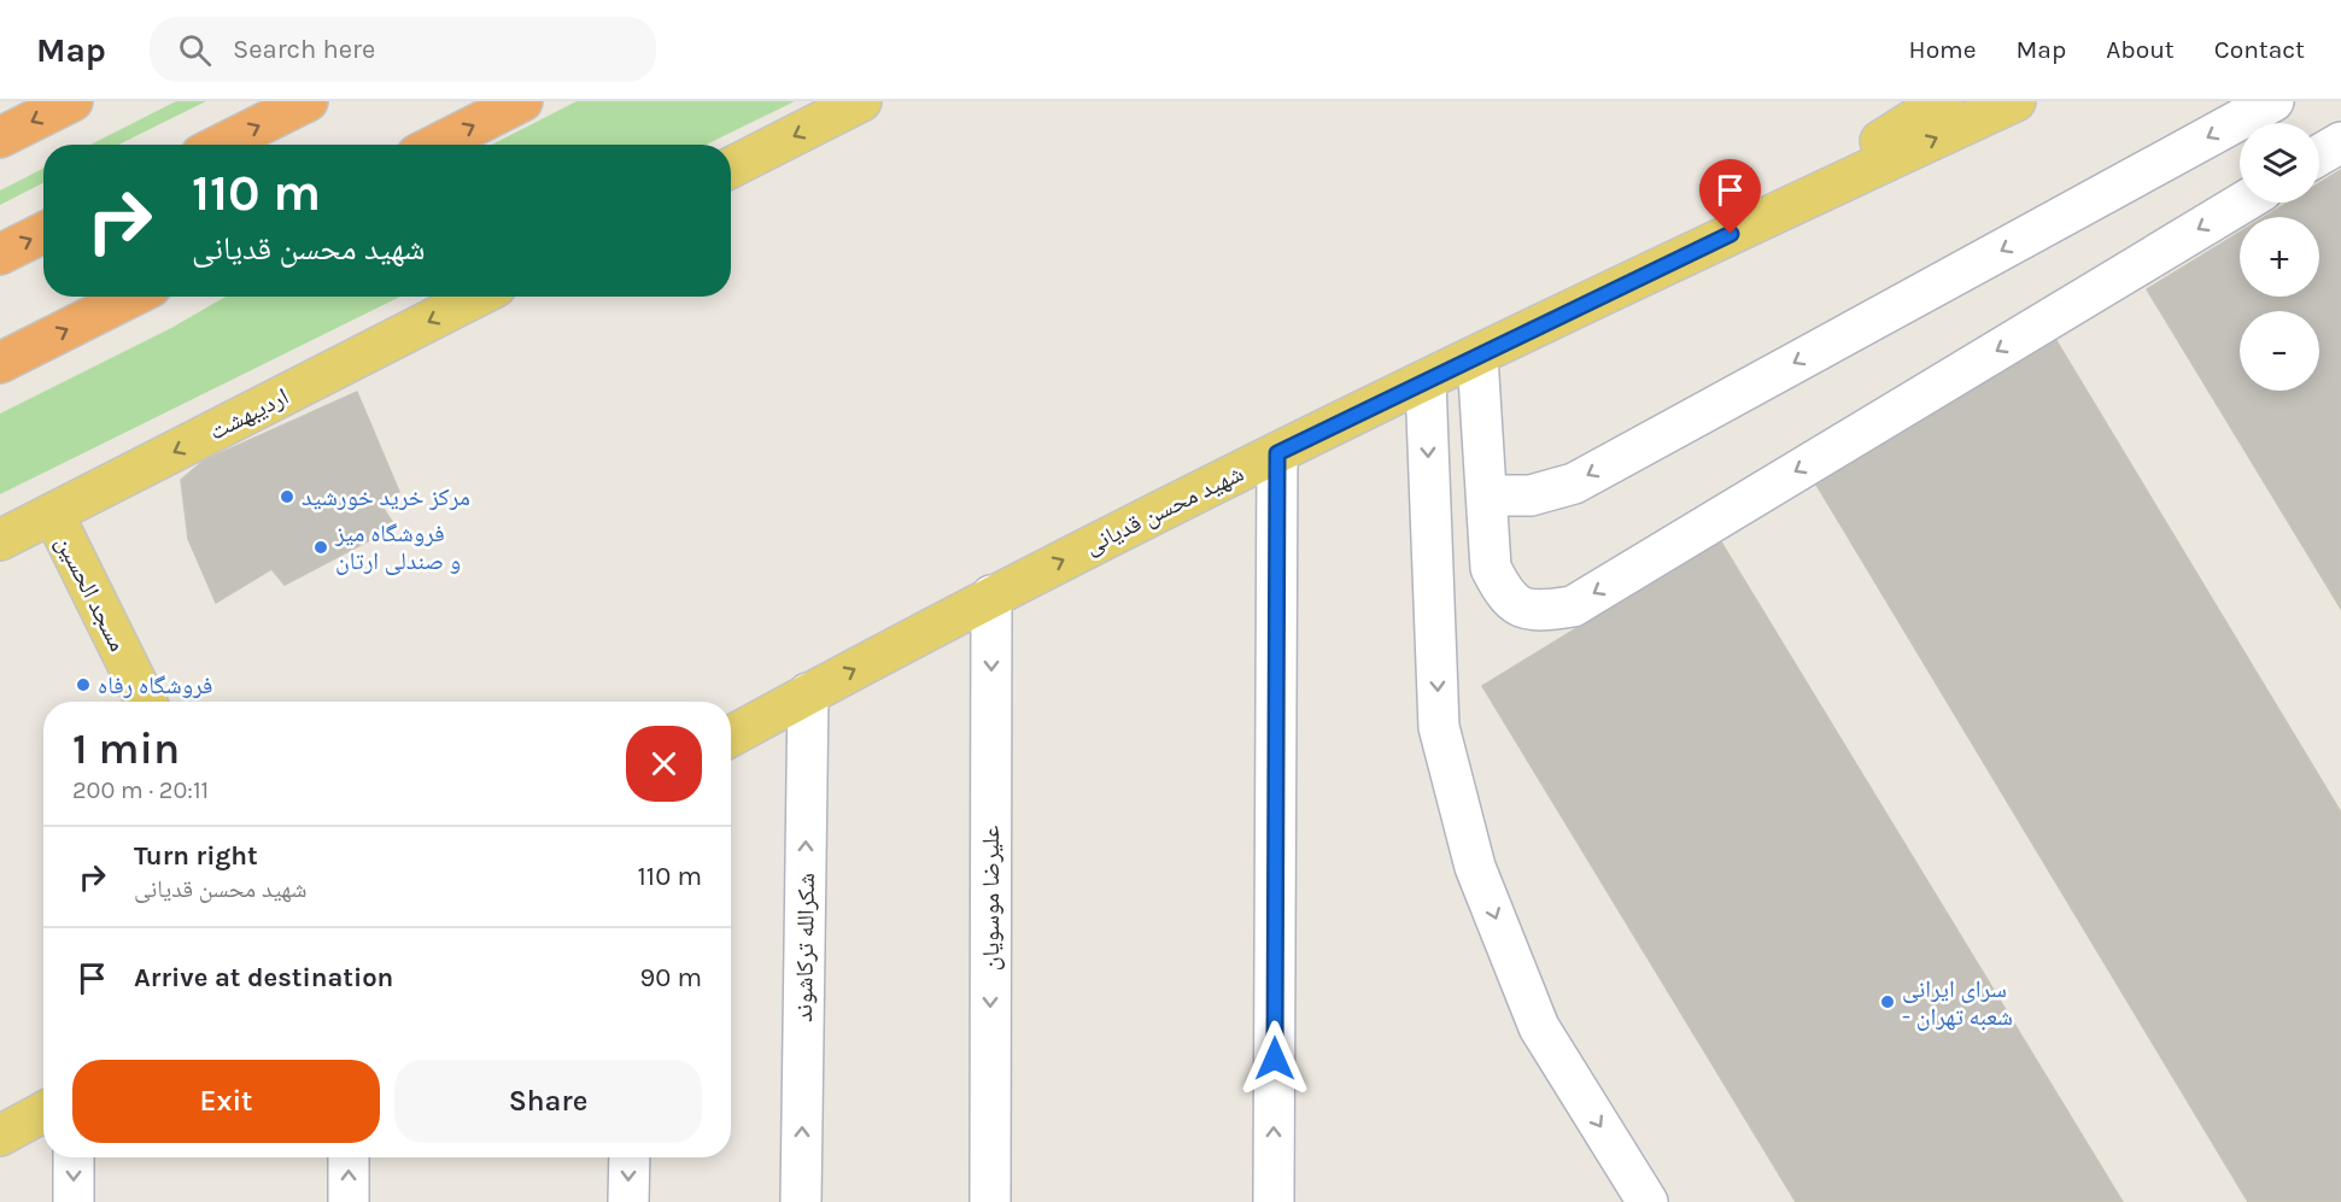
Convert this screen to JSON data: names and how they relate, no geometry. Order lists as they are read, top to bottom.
{
  "streets": {
    "main road": ["اردیبهشت", "شهید محسن قدیانی", "مسجد الحسین"],
    "street": ["علیرضا موسویان", "شکرالله ترکاشوند"]
  },
  "crossings": [
    ["اردیبهشت", "مسجد الحسین"],
    ["شهید محسن قدیانی", "علیرضا موسویان"],
    ["شهید محسن قدیانی", "شکرالله ترکاشوند"]
  ],
  "one_way": ["اردیبهشت", "شهید محسن قدیانی", "شکرالله ترکاشوند"],
  "places": [
    "مرکز خرید خورشید",
    "فروشگاه میز و صندلی ارتان",
    "فروشگاه رفاه",
    "سرای ایرانی - شعبه تهران"
  ],
  "page": {
    "header": "Map",
    "search": "Search here",
    "nav": [
      "Home",
      "Map",
      "About",
      "Contact"
    ],
    "map_buttons": ["+", "−"],
    "turn": ["110 m", "شهید محسن قدیانی"],
    "heading": ["1 min", "200 m · 20:11"],
    "list": [
      {
        "name": "Turn right",
        "note": "شهید محسن قدیانی",
        "value": "110 m"
      },
      {
        "name": "Arrive at destination",
        "value": "90 m"
      }
    ],
    "buttons": ["Exit", "Share"]
  }
}
